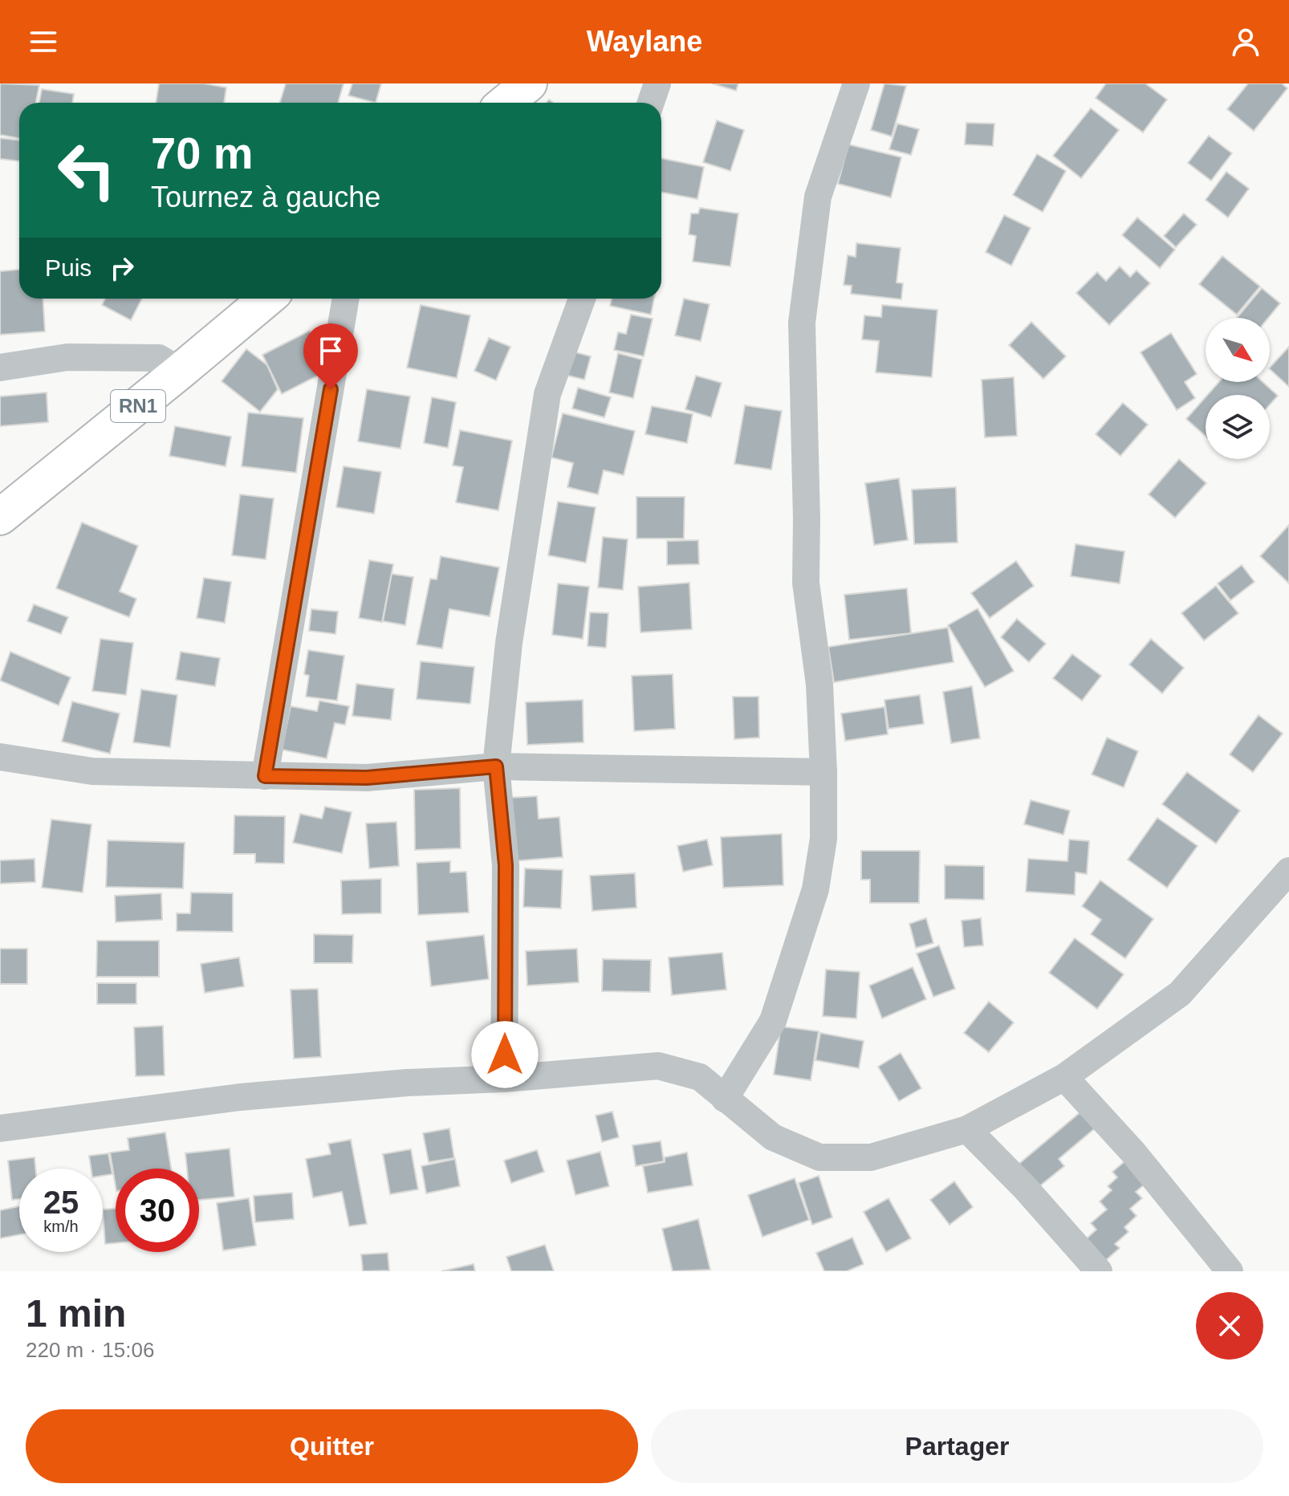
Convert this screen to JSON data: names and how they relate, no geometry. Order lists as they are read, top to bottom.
{
  "streets": {
    "highway": ["RN1"]
  },
  "north": "bottom right",
  "page": {
    "header": "Waylane",
    "turn": ["70 m", "Tournez à gauche"],
    "then": "Puis",
    "speed": "25 km/h",
    "limit": "30",
    "heading": ["1 min", "220 m · 15:06"],
    "buttons": ["Quitter", "Partager"]
  }
}
